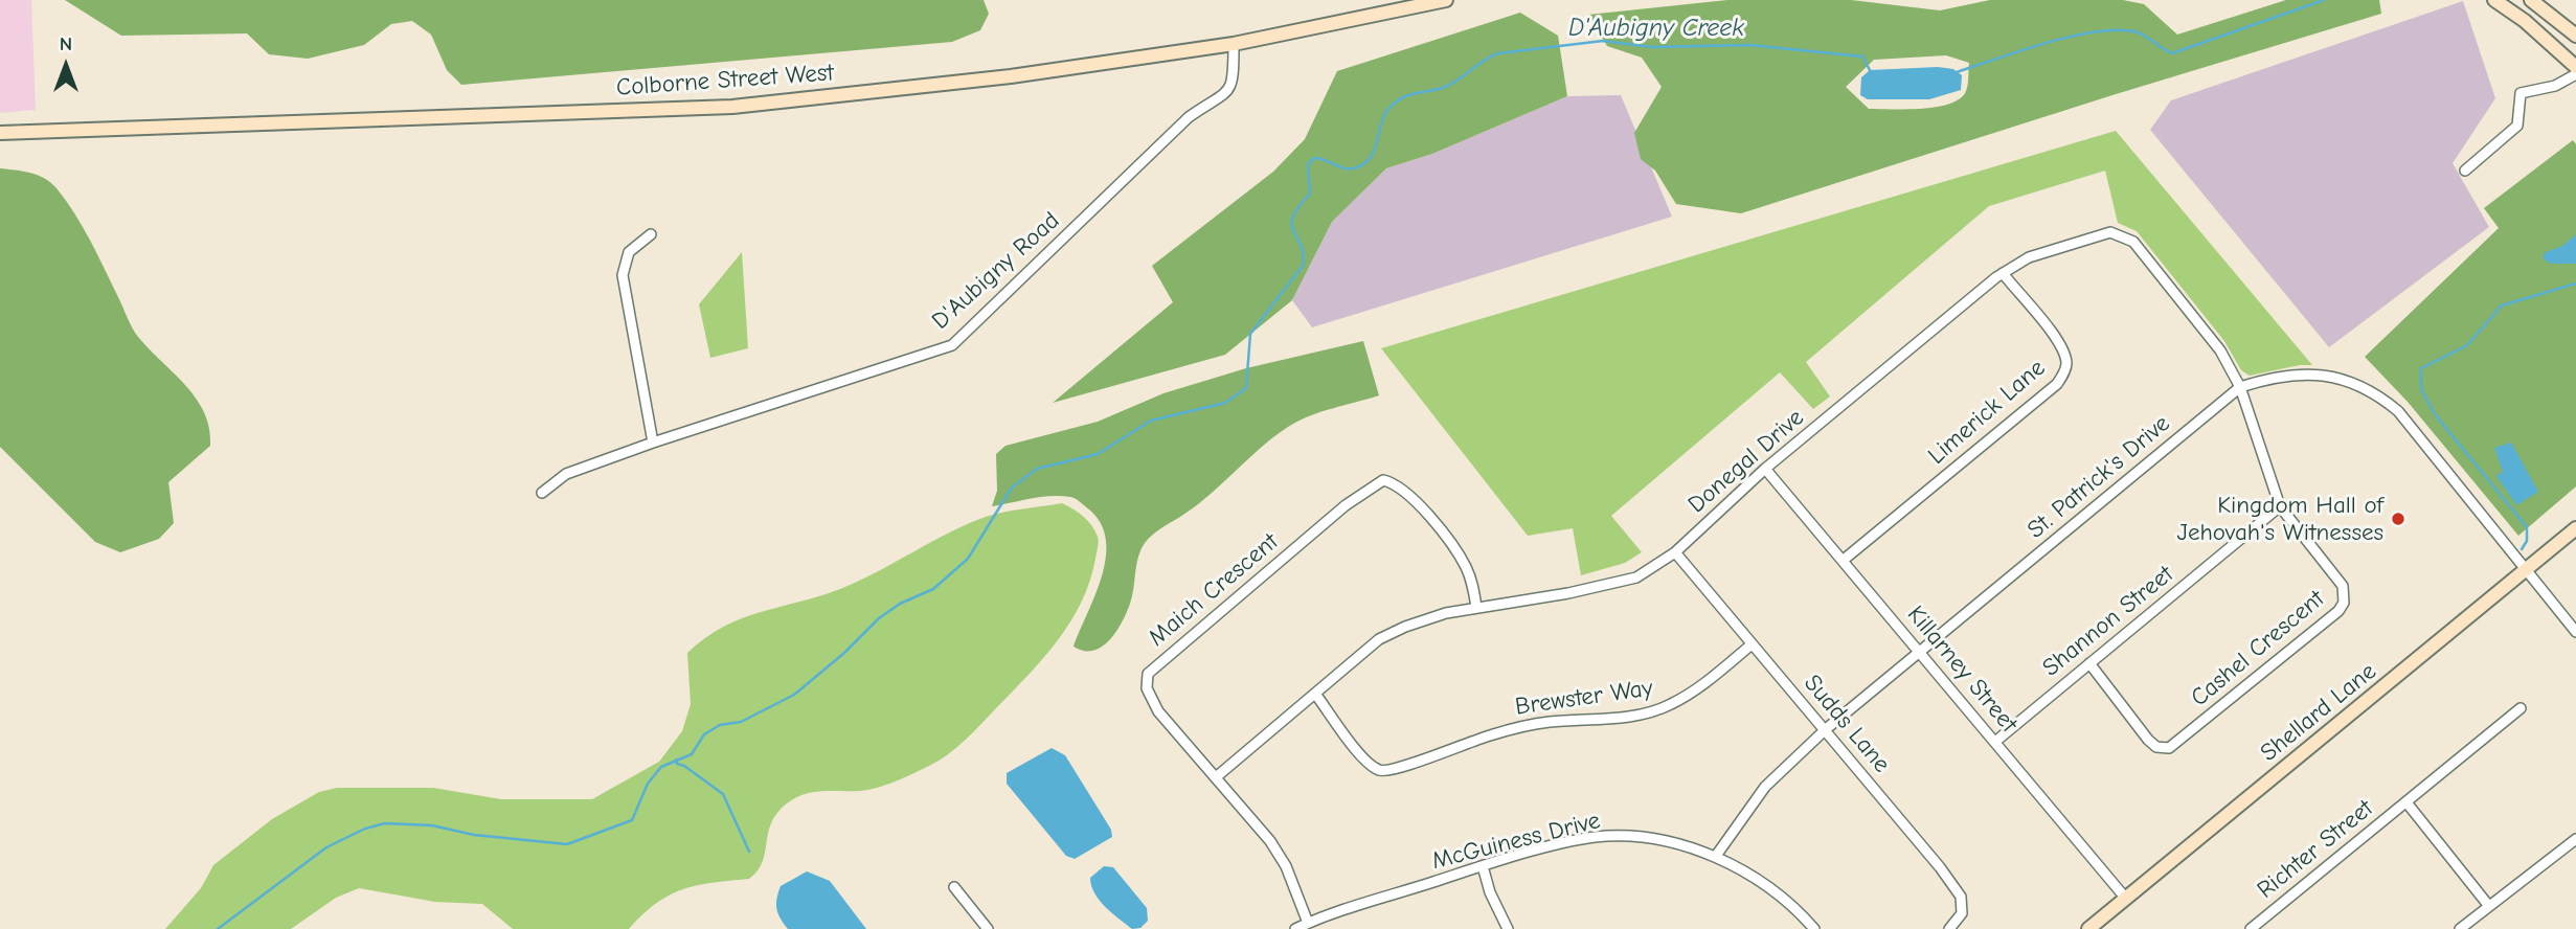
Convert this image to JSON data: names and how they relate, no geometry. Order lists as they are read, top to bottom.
{
  "streets": {
    "main road": ["Colborne Street West", "Shellard Lane"],
    "street": [
      "D'Aubigny Road",
      "Limerick Lane",
      "Donegal Drive",
      "St. Patrick's Drive",
      "Maich Crescent",
      "Shannon Street",
      "Cashel Crescent",
      "Killarney Street",
      "Brewster Way",
      "Sudds Lane",
      "McGuiness Drive",
      "Richter Street"
    ]
  },
  "crossings": [
    ["Colborne Street West", "D'Aubigny Road"],
    ["Limerick Lane", "Donegal Drive"],
    ["Limerick Lane", "Killarney Street"],
    ["Donegal Drive", "St. Patrick's Drive"],
    ["Donegal Drive", "Maich Crescent"],
    ["Donegal Drive", "Cashel Crescent"],
    ["Donegal Drive", "Killarney Street"],
    ["Donegal Drive", "Brewster Way"],
    ["Donegal Drive", "Sudds Lane"],
    ["St. Patrick's Drive", "Cashel Crescent"],
    ["St. Patrick's Drive", "Killarney Street"],
    ["St. Patrick's Drive", "Shellard Lane"],
    ["St. Patrick's Drive", "Sudds Lane"],
    ["St. Patrick's Drive", "McGuiness Drive"],
    ["Maich Crescent", "McGuiness Drive"],
    ["Shannon Street", "Cashel Crescent"],
    ["Shannon Street", "Killarney Street"],
    ["Killarney Street", "Shellard Lane"],
    ["Brewster Way", "Sudds Lane"]
  ],
  "water": ["D'Aubigny Creek"],
  "places": ["Kingdom Hall of Jehovah's Witnesses"],
  "north": "top"
}
